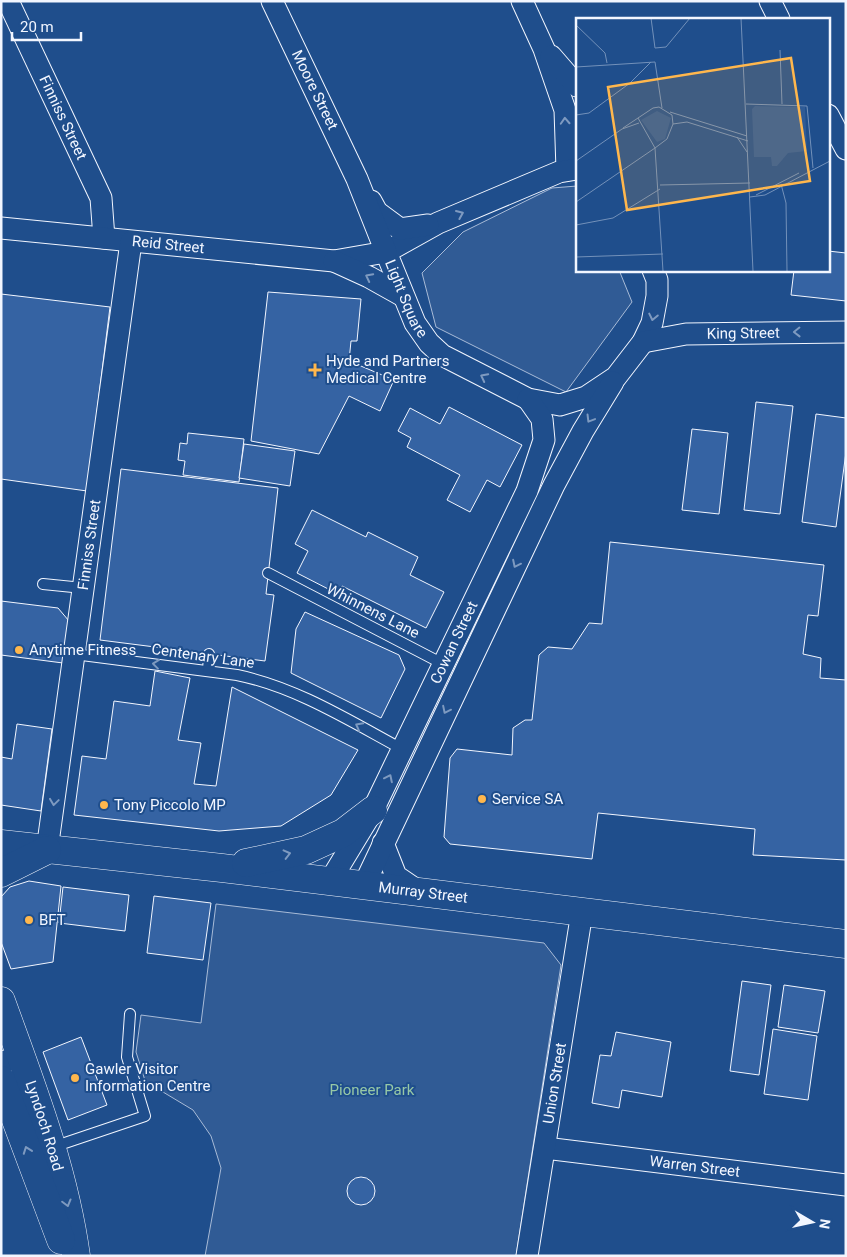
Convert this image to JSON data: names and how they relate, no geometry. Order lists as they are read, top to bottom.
{
  "streets": {
    "main road": ["Murray Street", "Lyndoch Road"],
    "street": [
      "Moore Street",
      "Finniss Street",
      "Reid Street",
      "Light Square",
      "King Street",
      "Cowan Street",
      "Union Street",
      "Warren Street"
    ],
    "lane": ["Whinnens Lane", "Centenary Lane"]
  },
  "crossings": [
    ["Moore Street", "Reid Street"],
    ["Moore Street", "Light Square"],
    ["Finniss Street", "Reid Street"],
    ["Finniss Street", "Centenary Lane"],
    ["Finniss Street", "Murray Street"],
    ["Reid Street", "Light Square"],
    ["Light Square", "King Street"],
    ["Light Square", "Cowan Street"],
    ["Whinnens Lane", "Cowan Street"],
    ["Cowan Street", "Centenary Lane"],
    ["Cowan Street", "Murray Street"],
    ["Murray Street", "Union Street"],
    ["Union Street", "Warren Street"]
  ],
  "one_way": ["King Street", "Centenary Lane"],
  "parks": ["Pioneer Park"],
  "places": {
    "health": ["Hyde and Partners Medical Centre"],
    "other": [
      "Anytime Fitness",
      "Service SA",
      "Tony Piccolo MP",
      "BFT",
      "Gawler Visitor Information Centre"
    ]
  },
  "scale_bar": "20 m",
  "north": "right"
}
